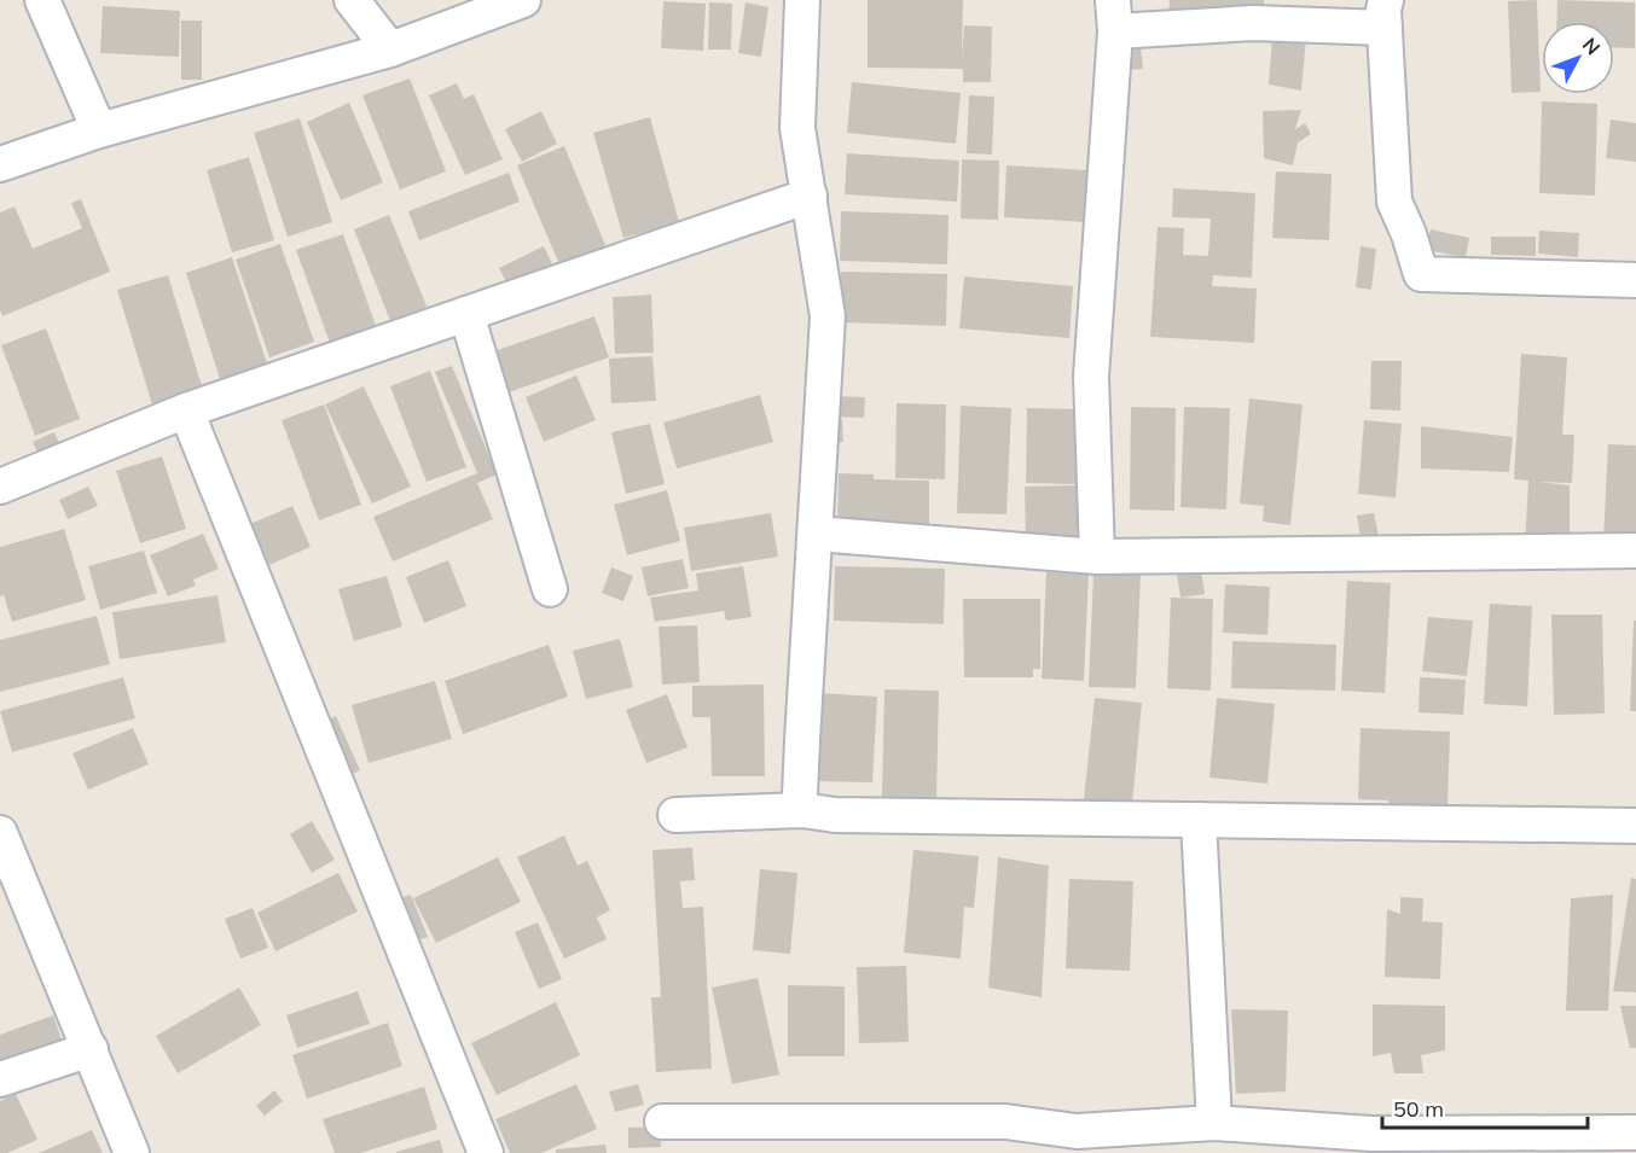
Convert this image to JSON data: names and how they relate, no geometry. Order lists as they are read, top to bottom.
{
  "scale_bar": "50 m",
  "north": "top right"
}
